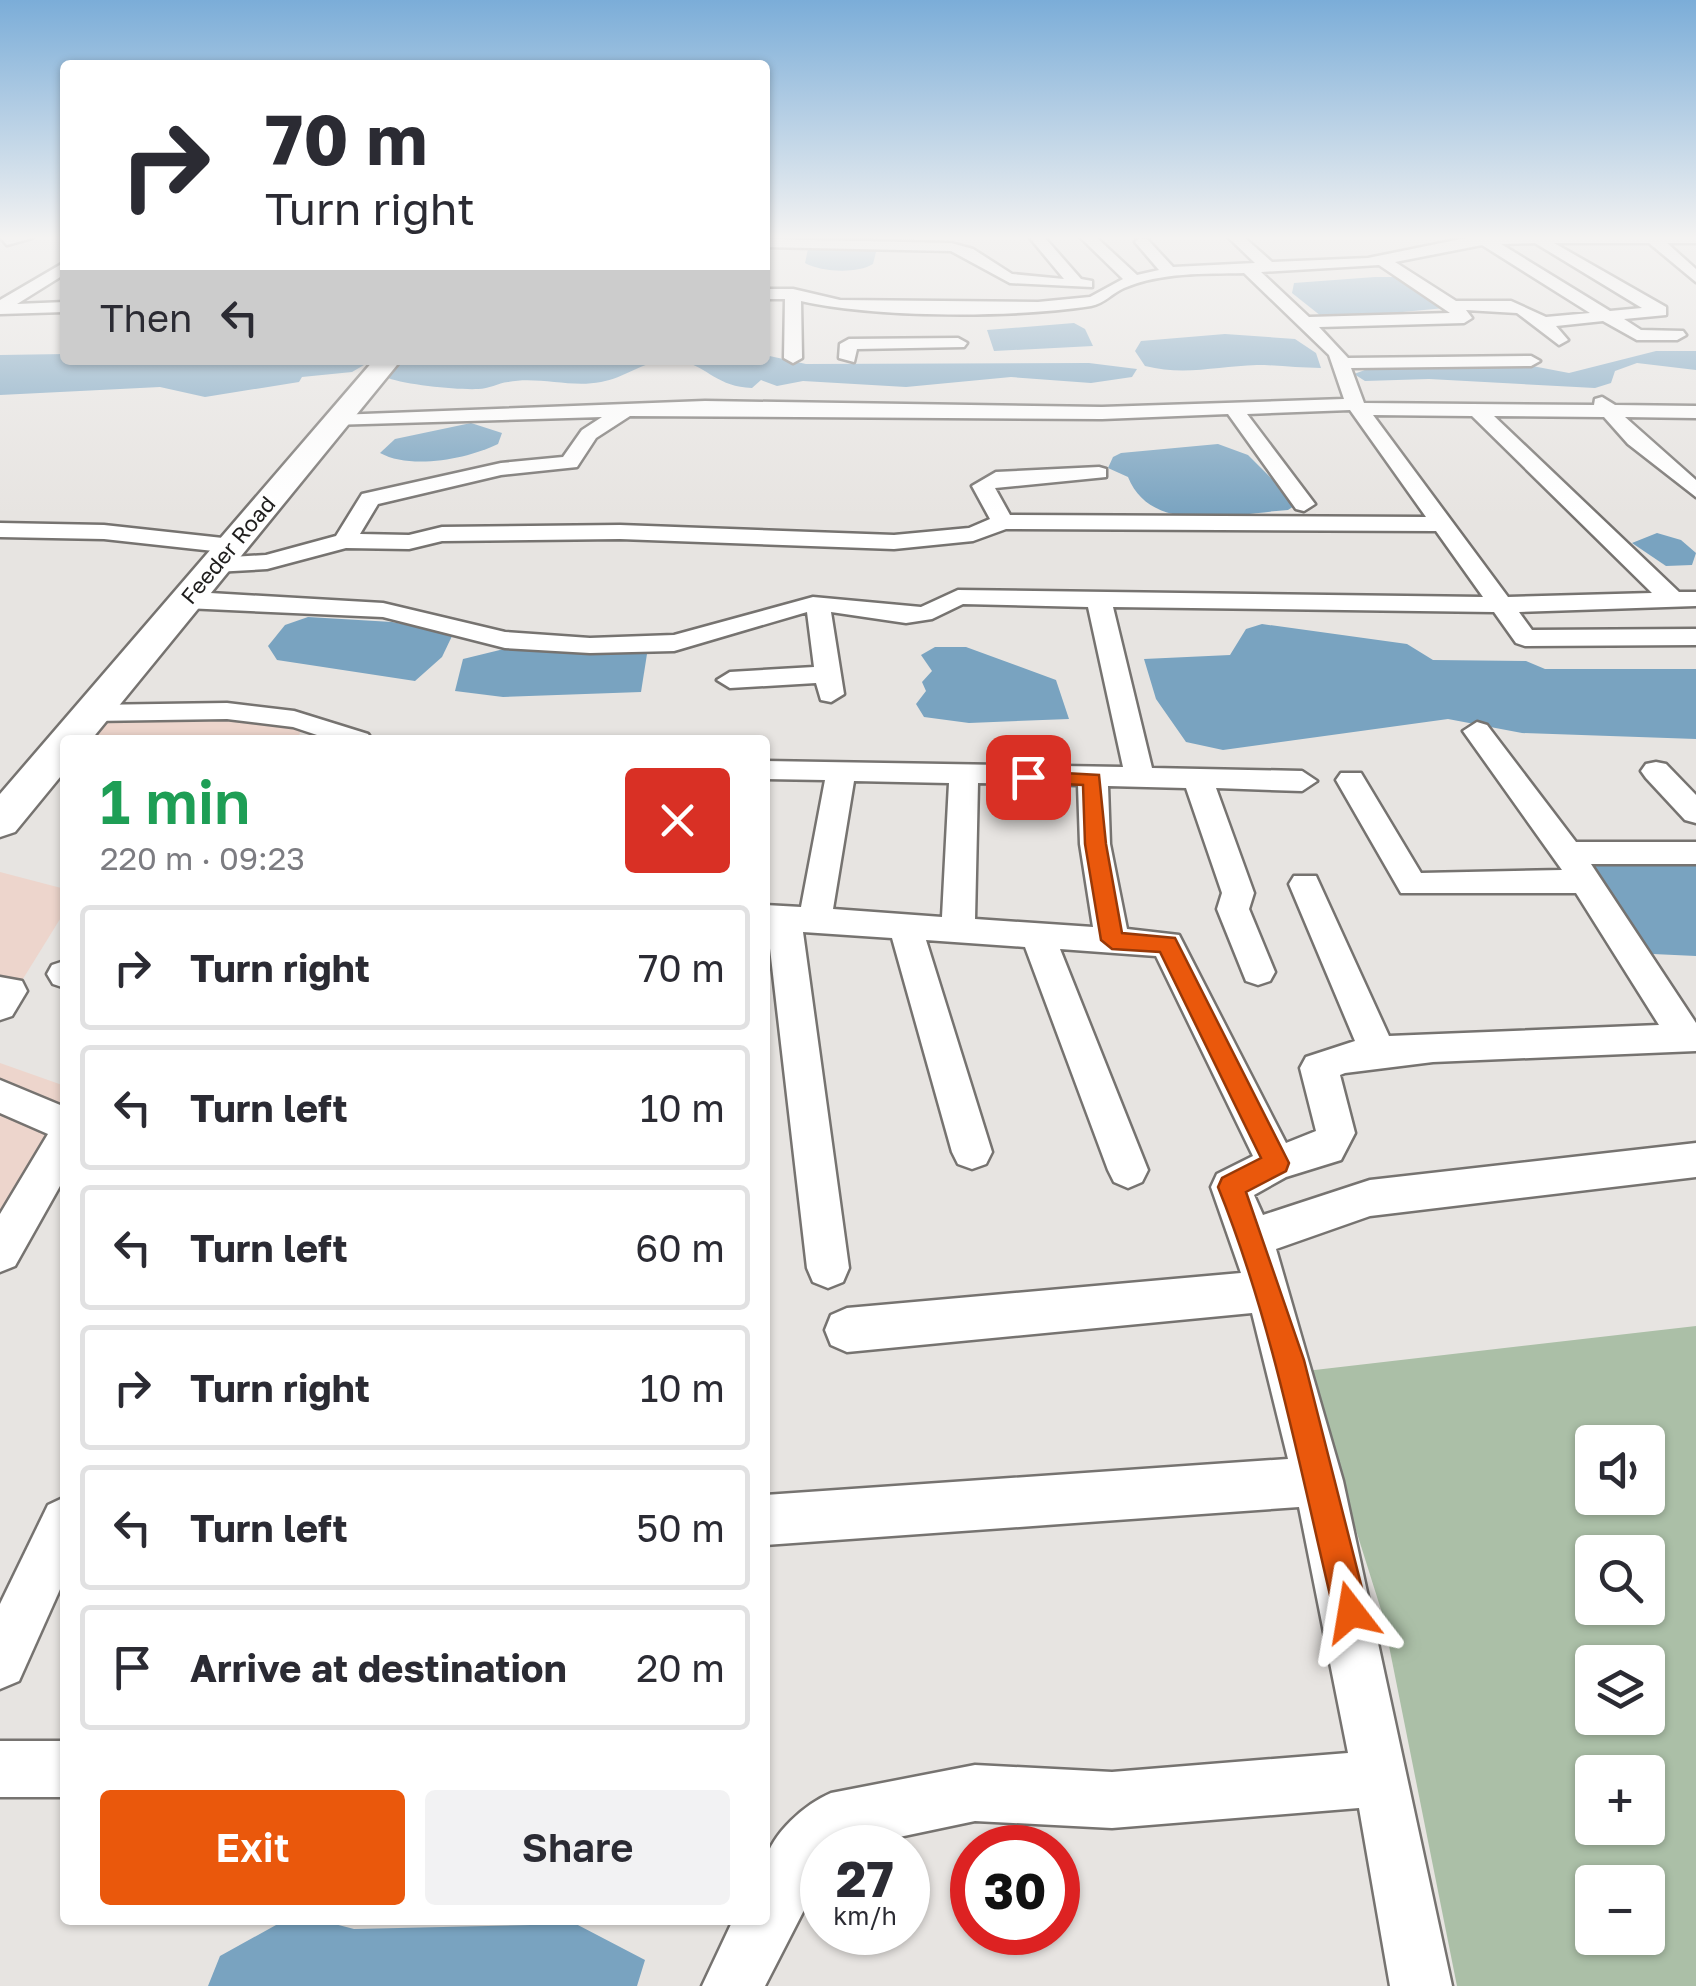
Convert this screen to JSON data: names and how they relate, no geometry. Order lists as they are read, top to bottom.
{
  "streets": {
    "street": ["Feeder Road"]
  },
  "page": {
    "turn": ["70 m", "Turn right"],
    "then": "Then",
    "heading": ["1 min", "220 m · 09:23"],
    "list": [
      {
        "name": "Turn right",
        "value": "70 m"
      },
      {
        "name": "Turn left",
        "value": "10 m"
      },
      {
        "name": "Turn left",
        "value": "60 m"
      },
      {
        "name": "Turn right",
        "value": "10 m"
      },
      {
        "name": "Turn left",
        "value": "50 m"
      },
      {
        "name": "Arrive at destination",
        "value": "20 m"
      }
    ],
    "map_buttons": ["+", "−"],
    "buttons": ["Exit", "Share"],
    "speed": "27 km/h",
    "limit": "30"
  }
}
